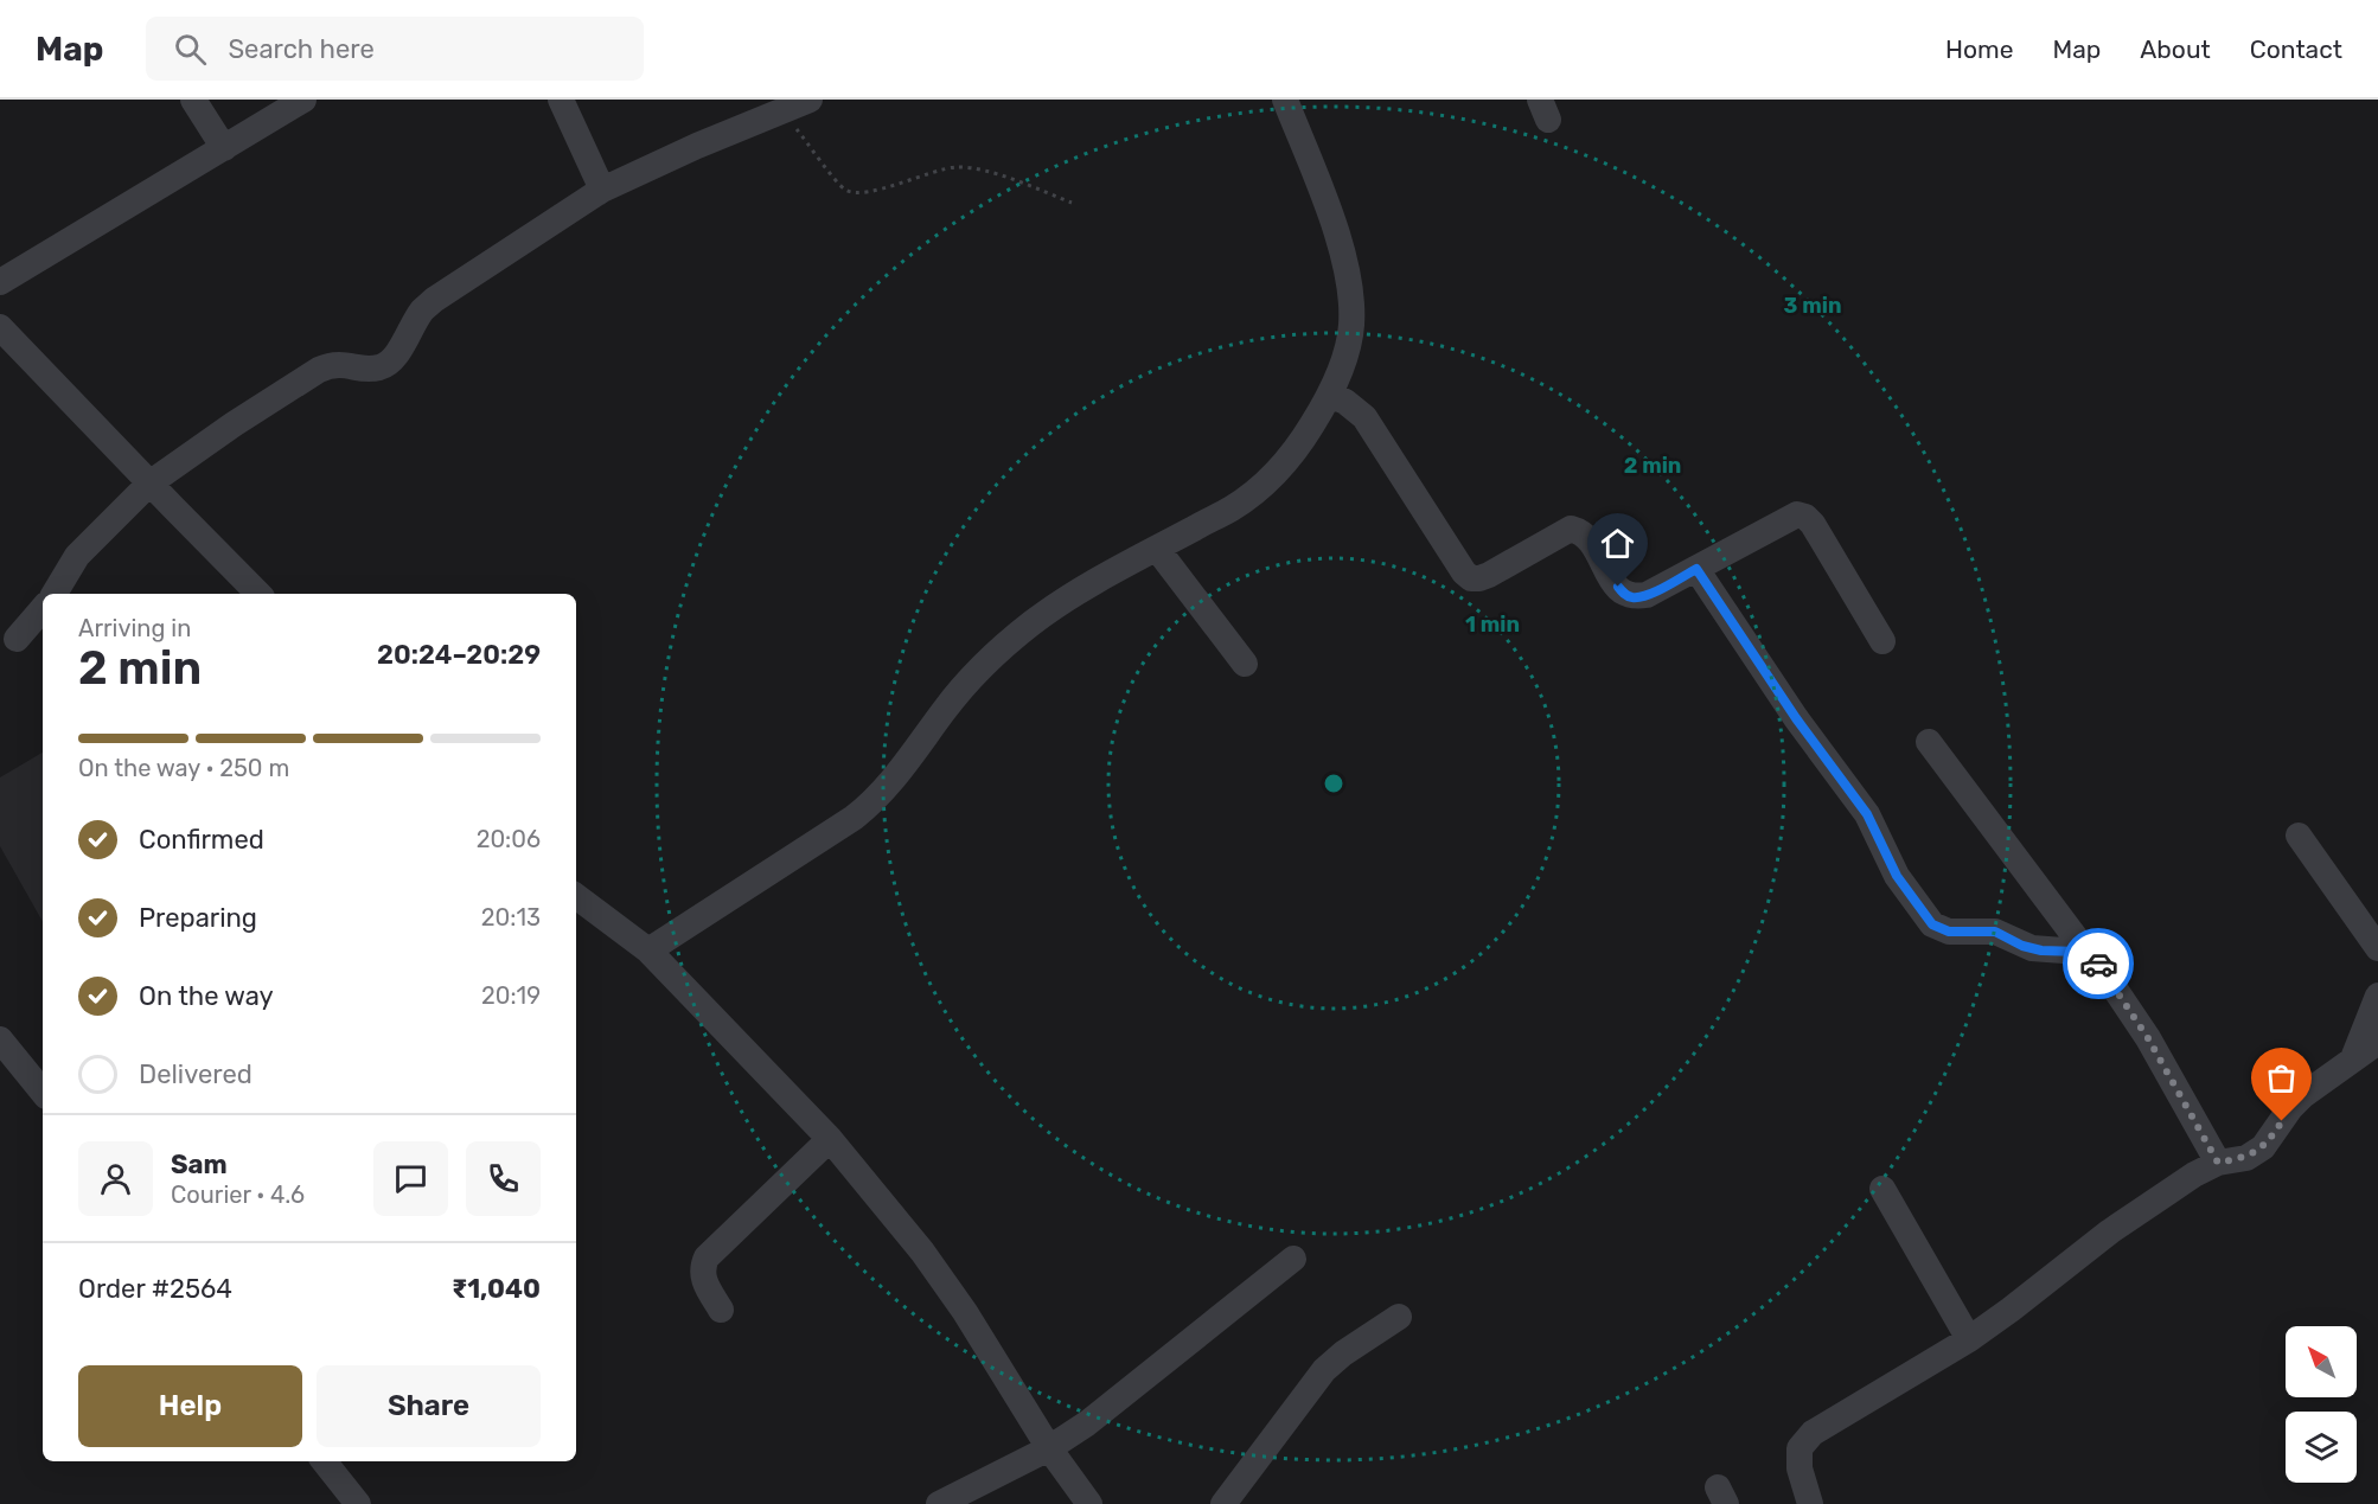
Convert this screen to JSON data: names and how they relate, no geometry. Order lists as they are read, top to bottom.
{
  "north": "top left",
  "page": {
    "header": "Map",
    "search": "Search here",
    "nav": [
      "Home",
      "Map",
      "About",
      "Contact"
    ],
    "heading": ["2 min", "Arriving in", "20:24–20:29"],
    "panel": [
      "Sam",
      "Courier · 4.6",
      "Order #2564",
      "₹1,040"
    ],
    "bar": "On the way · 250 m",
    "list": [
      ["Confirmed", "20:06"],
      ["Preparing", "20:13"],
      ["On the way", "20:19"],
      "Delivered"
    ],
    "buttons": ["Help", "Share"]
  },
  "rings": ["3 min", "2 min", "1 min"]
}
